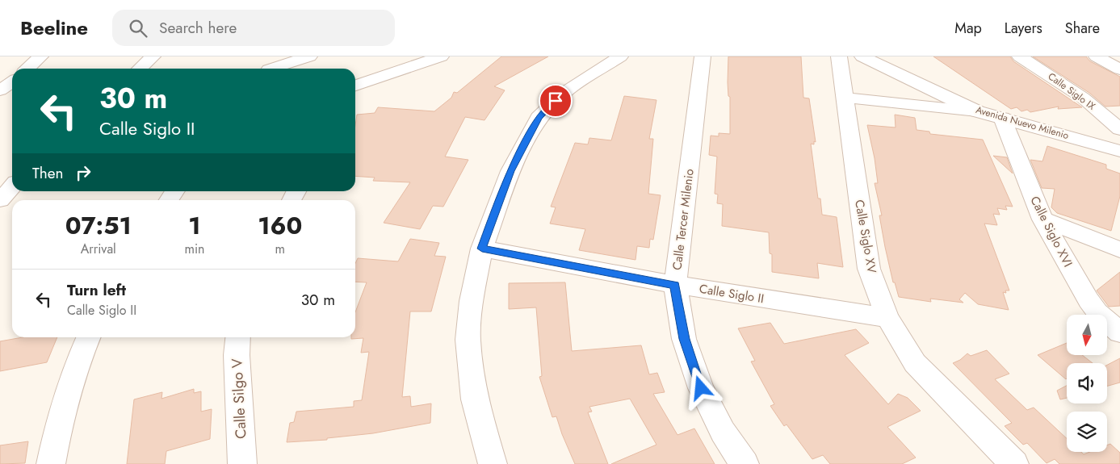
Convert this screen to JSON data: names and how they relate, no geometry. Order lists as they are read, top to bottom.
{
  "streets": {
    "street": [
      "Calle Siglo IX",
      "Avenida Nuevo Milenio",
      "Calle Tercer Milenio",
      "Calle Siglo XVI",
      "Calle Siglo XV",
      "Calle Siglo II",
      "Calle Silgo V"
    ]
  },
  "crossings": [
    ["Avenida Nuevo Milenio", "Calle Siglo XVI"],
    ["Calle Tercer Milenio", "Calle Siglo II"],
    ["Calle Siglo XV", "Calle Siglo II"]
  ],
  "north": "bottom",
  "page": {
    "header": "Beeline",
    "search": "Search here",
    "nav": ["Map", "Layers", "Share"],
    "turn": ["30 m", "Calle Siglo II"],
    "then": "Then",
    "eta": [
      "07:51",
      "Arrival",
      "1",
      "min",
      "160",
      "m"
    ],
    "list": [
      {
        "name": "Turn left",
        "note": "Calle Siglo II",
        "value": "30 m"
      }
    ]
  }
}
